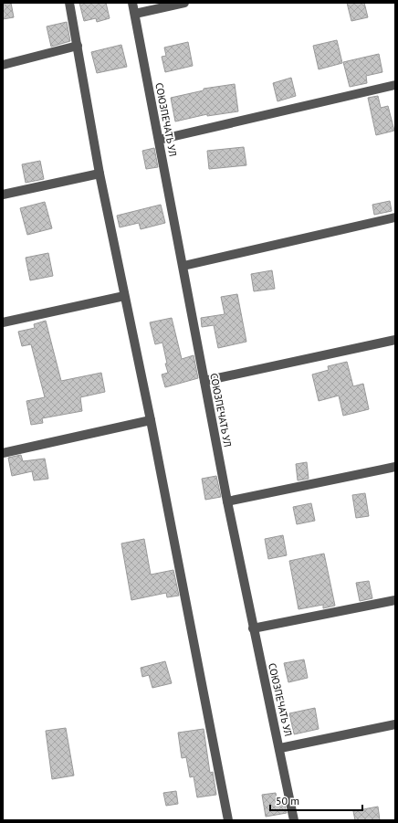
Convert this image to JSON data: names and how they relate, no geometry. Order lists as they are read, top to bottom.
{
  "streets": {
    "street": ["СОЮЗПЕЧАТЬ УЛ"]
  },
  "scale_bar": "50 m"
}
